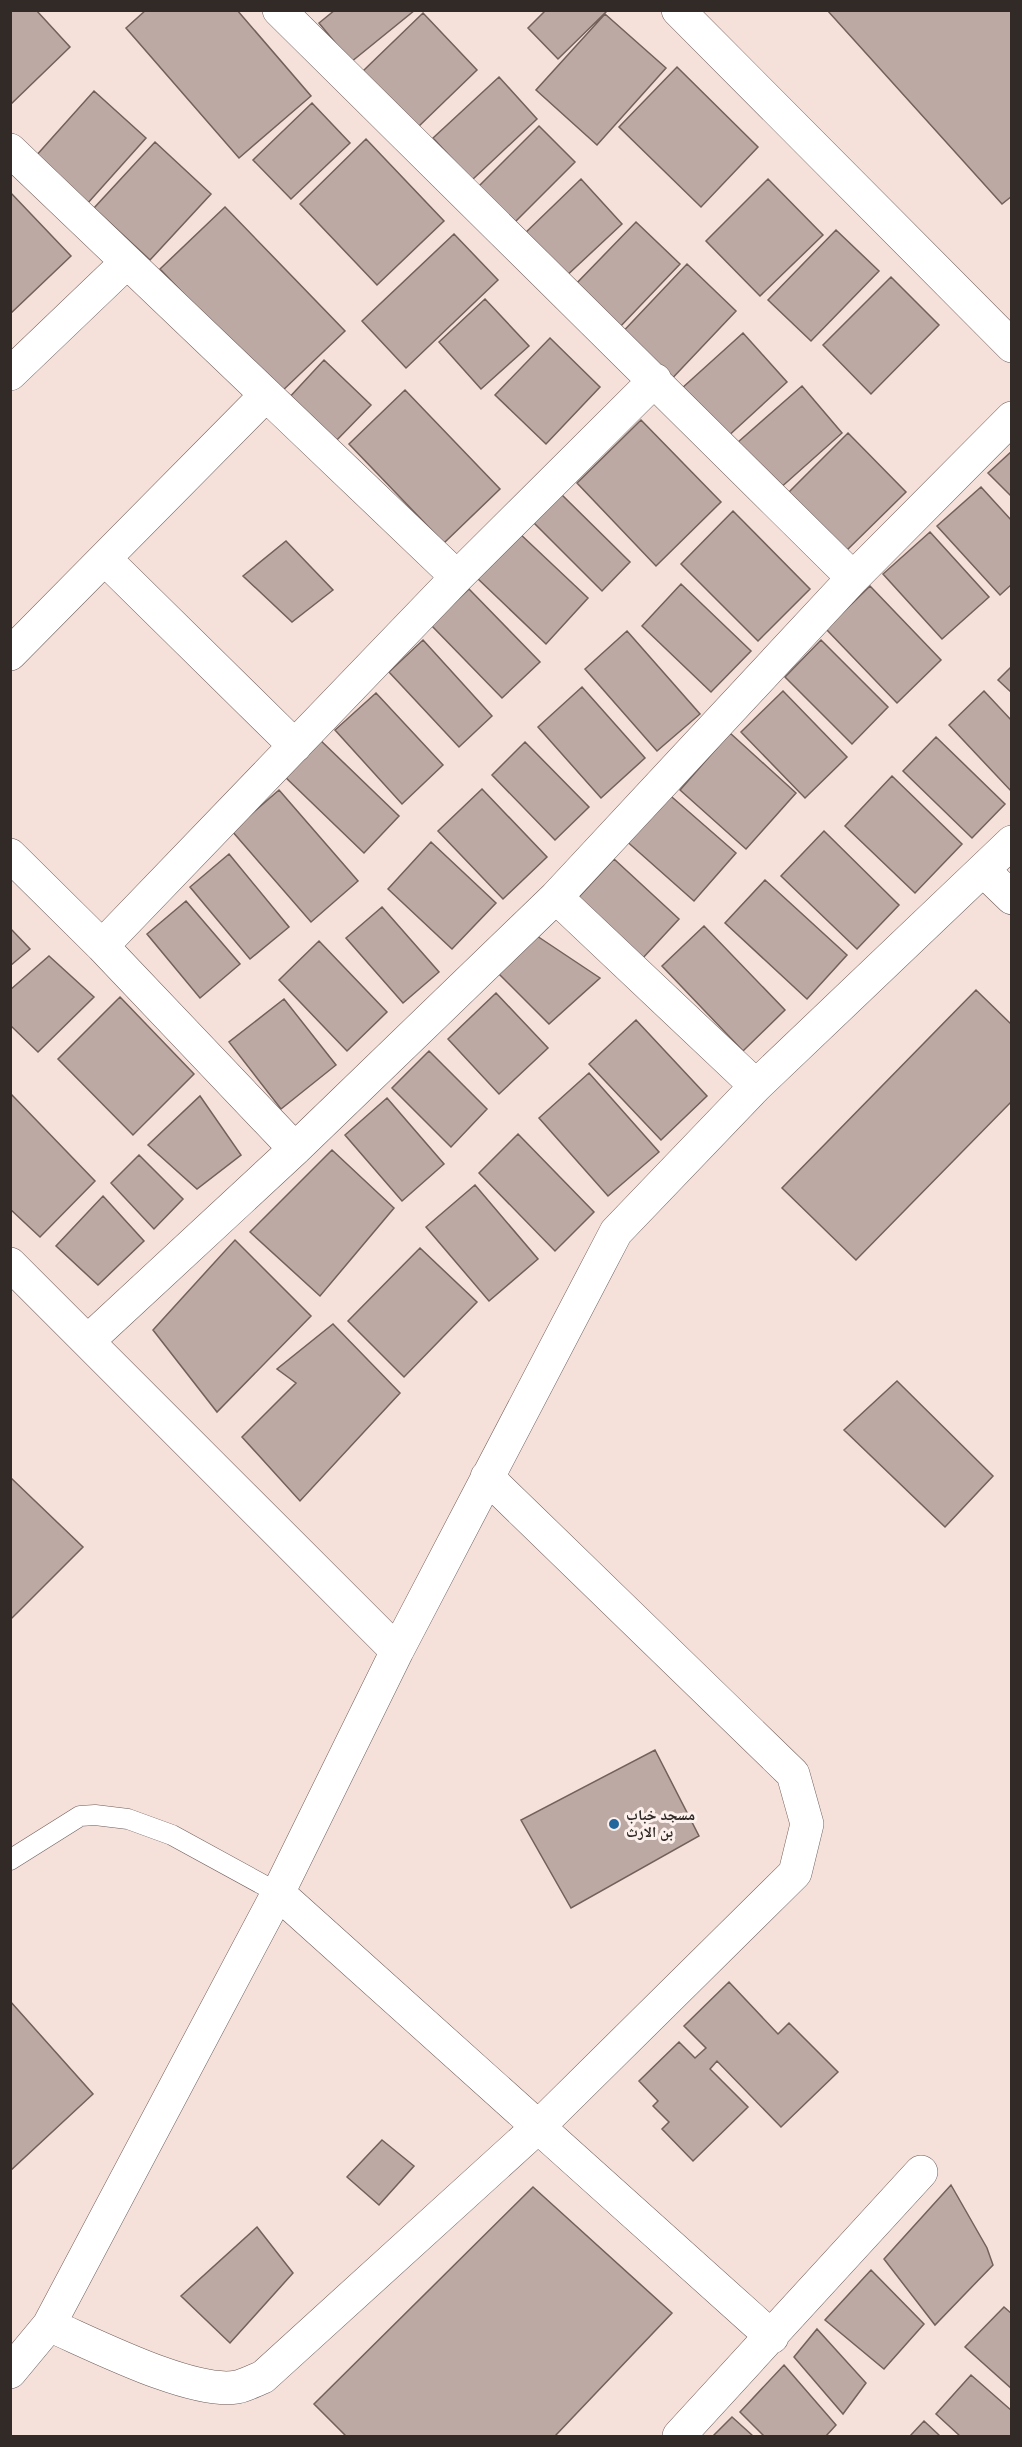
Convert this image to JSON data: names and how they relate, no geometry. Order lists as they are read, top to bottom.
{
  "places": ["مسجد خباب بن الارث"]
}
